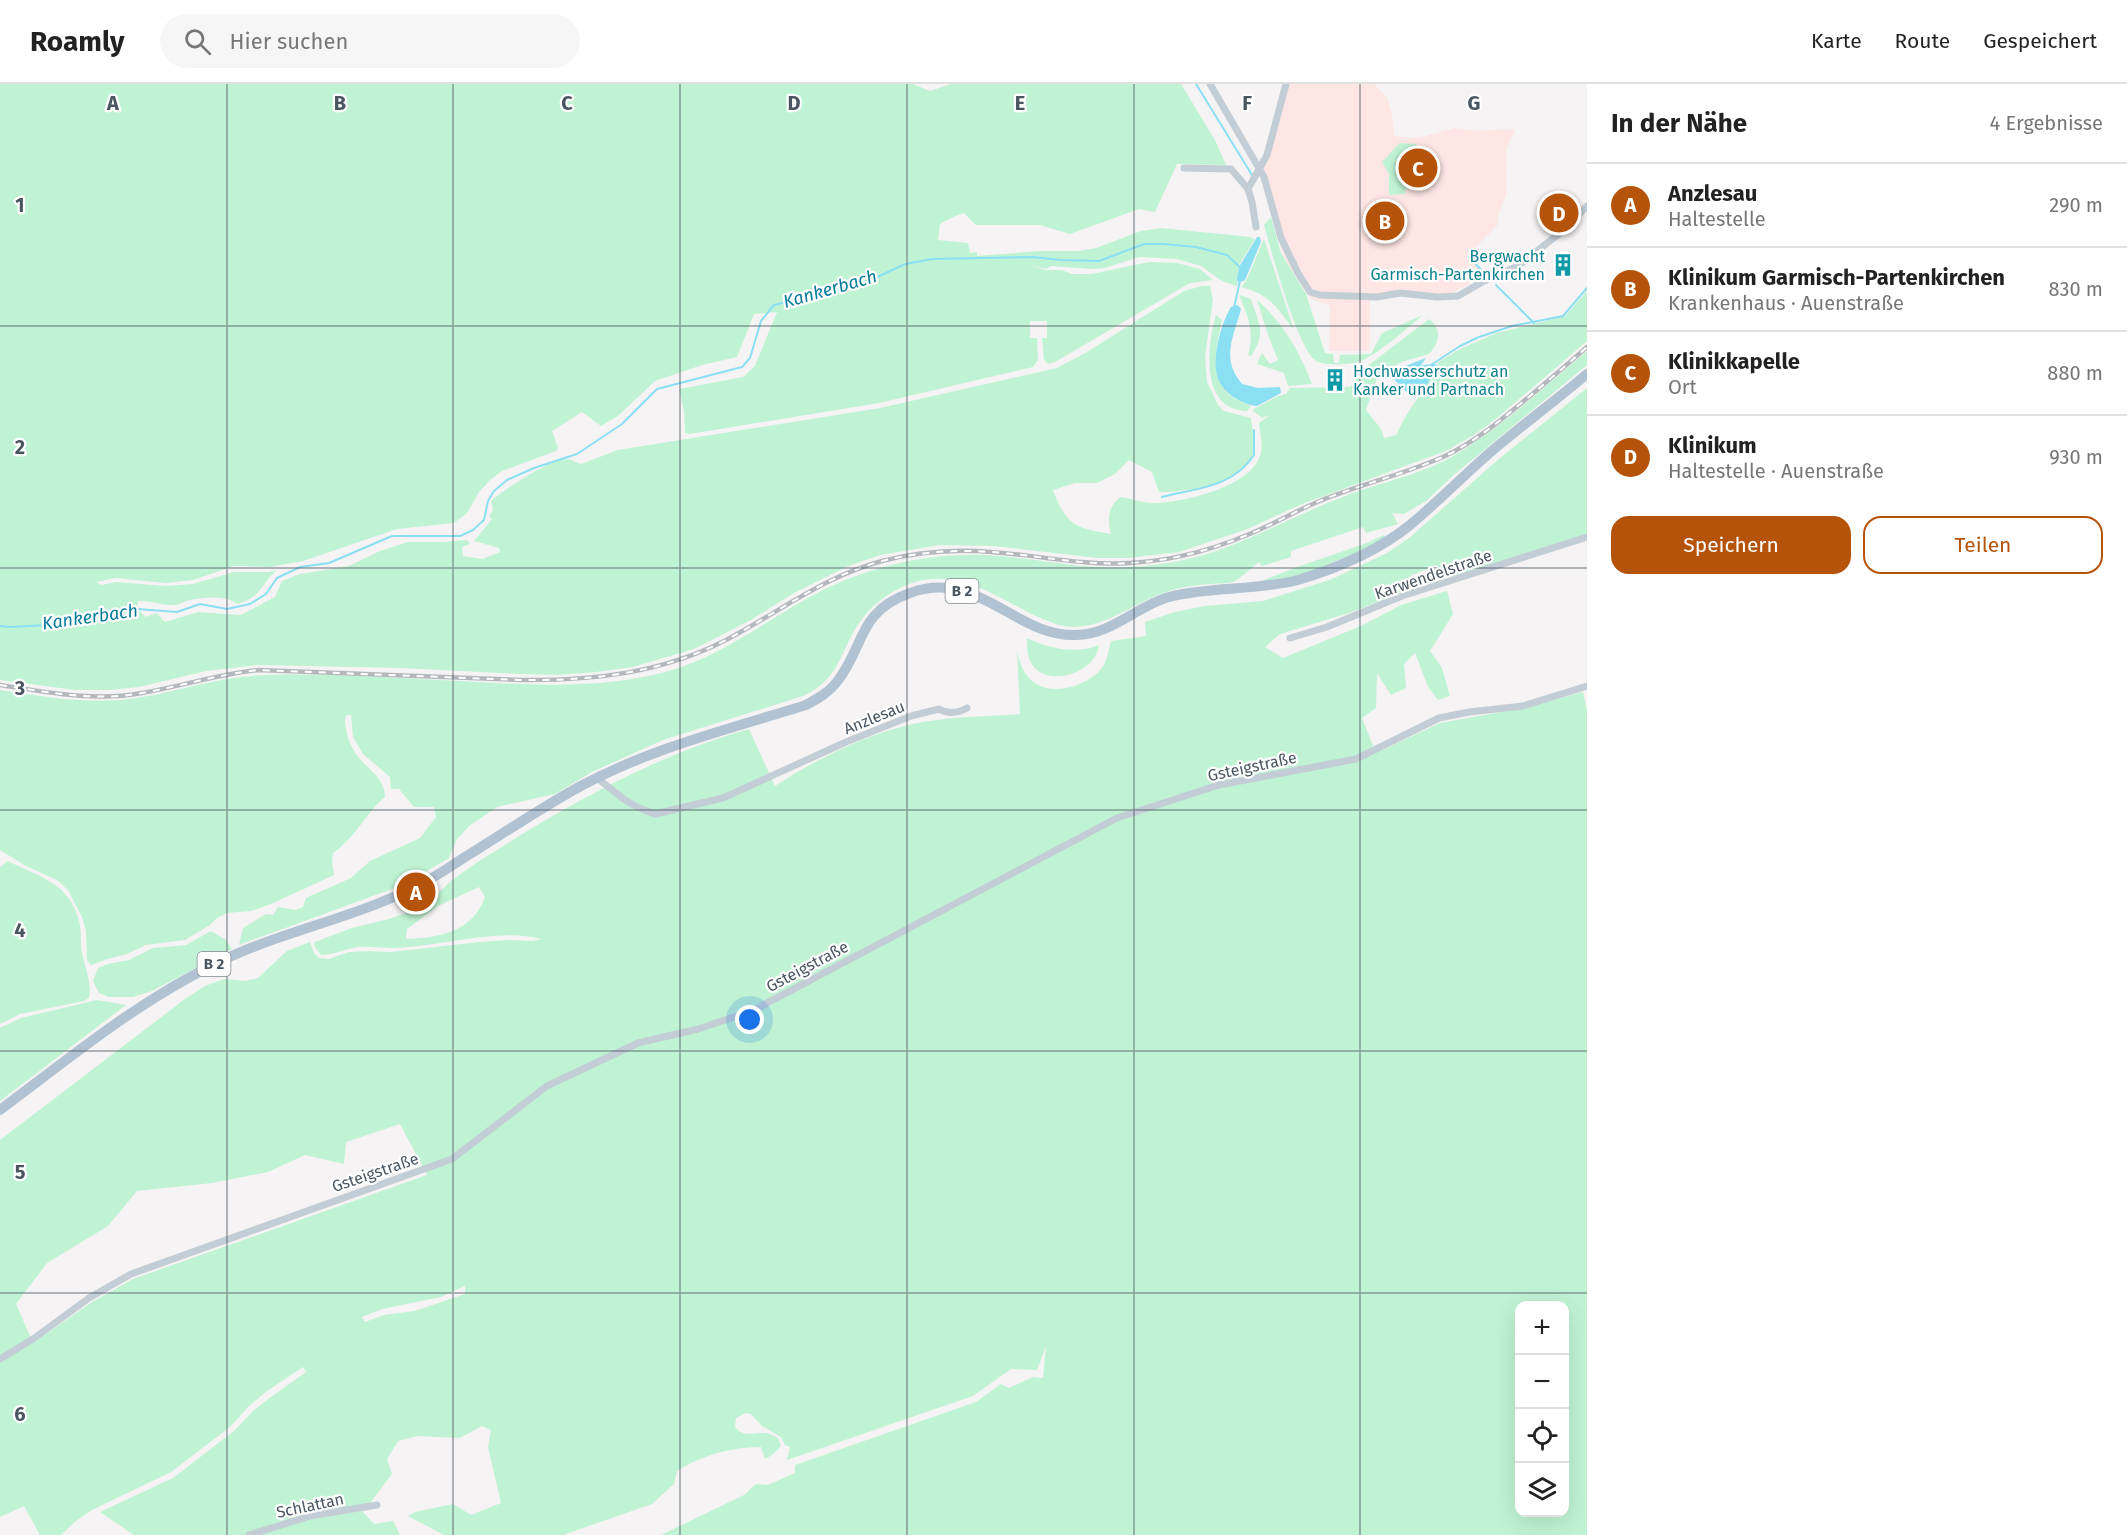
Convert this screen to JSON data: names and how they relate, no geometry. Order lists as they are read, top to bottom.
{
  "streets": {
    "main road": ["B 2"],
    "street": [
      "Karwendelstraße",
      "Anzlesau",
      "Gsteigstraße",
      "Schlattan"
    ]
  },
  "crossings": [
    ["B 2", "Anzlesau"]
  ],
  "water": ["Kankerbach"],
  "places": {
    "building": ["Bergwacht Garmisch-Partenkirchen", "Hochwasserschutz an Kanker und Partnach"]
  },
  "page": {
    "header": "Roamly",
    "search": "Hier suchen",
    "nav": ["Karte", "Route", "Gespeichert"],
    "heading": ["In der Nähe", "4 Ergebnisse"],
    "pins": [
      "C",
      "D",
      "B",
      "A"
    ],
    "list": [
      {
        "mark": "A",
        "name": "Anzlesau",
        "note": "Haltestelle",
        "value": "290 m"
      },
      {
        "mark": "B",
        "name": "Klinikum Garmisch-Partenkirchen",
        "note": "Krankenhaus · Auenstraße",
        "value": "830 m"
      },
      {
        "mark": "C",
        "name": "Klinikkapelle",
        "note": "Ort",
        "value": "880 m"
      },
      {
        "mark": "D",
        "name": "Klinikum",
        "note": "Haltestelle · Auenstraße",
        "value": "930 m"
      }
    ],
    "buttons": ["Speichern", "Teilen"],
    "map_buttons": ["+", "−"]
  },
  "grid": {
    "columns": [
      "A",
      "B",
      "C",
      "D",
      "E",
      "F",
      "G"
    ],
    "rows": [
      "1",
      "2",
      "3",
      "4",
      "5",
      "6"
    ]
  }
}
